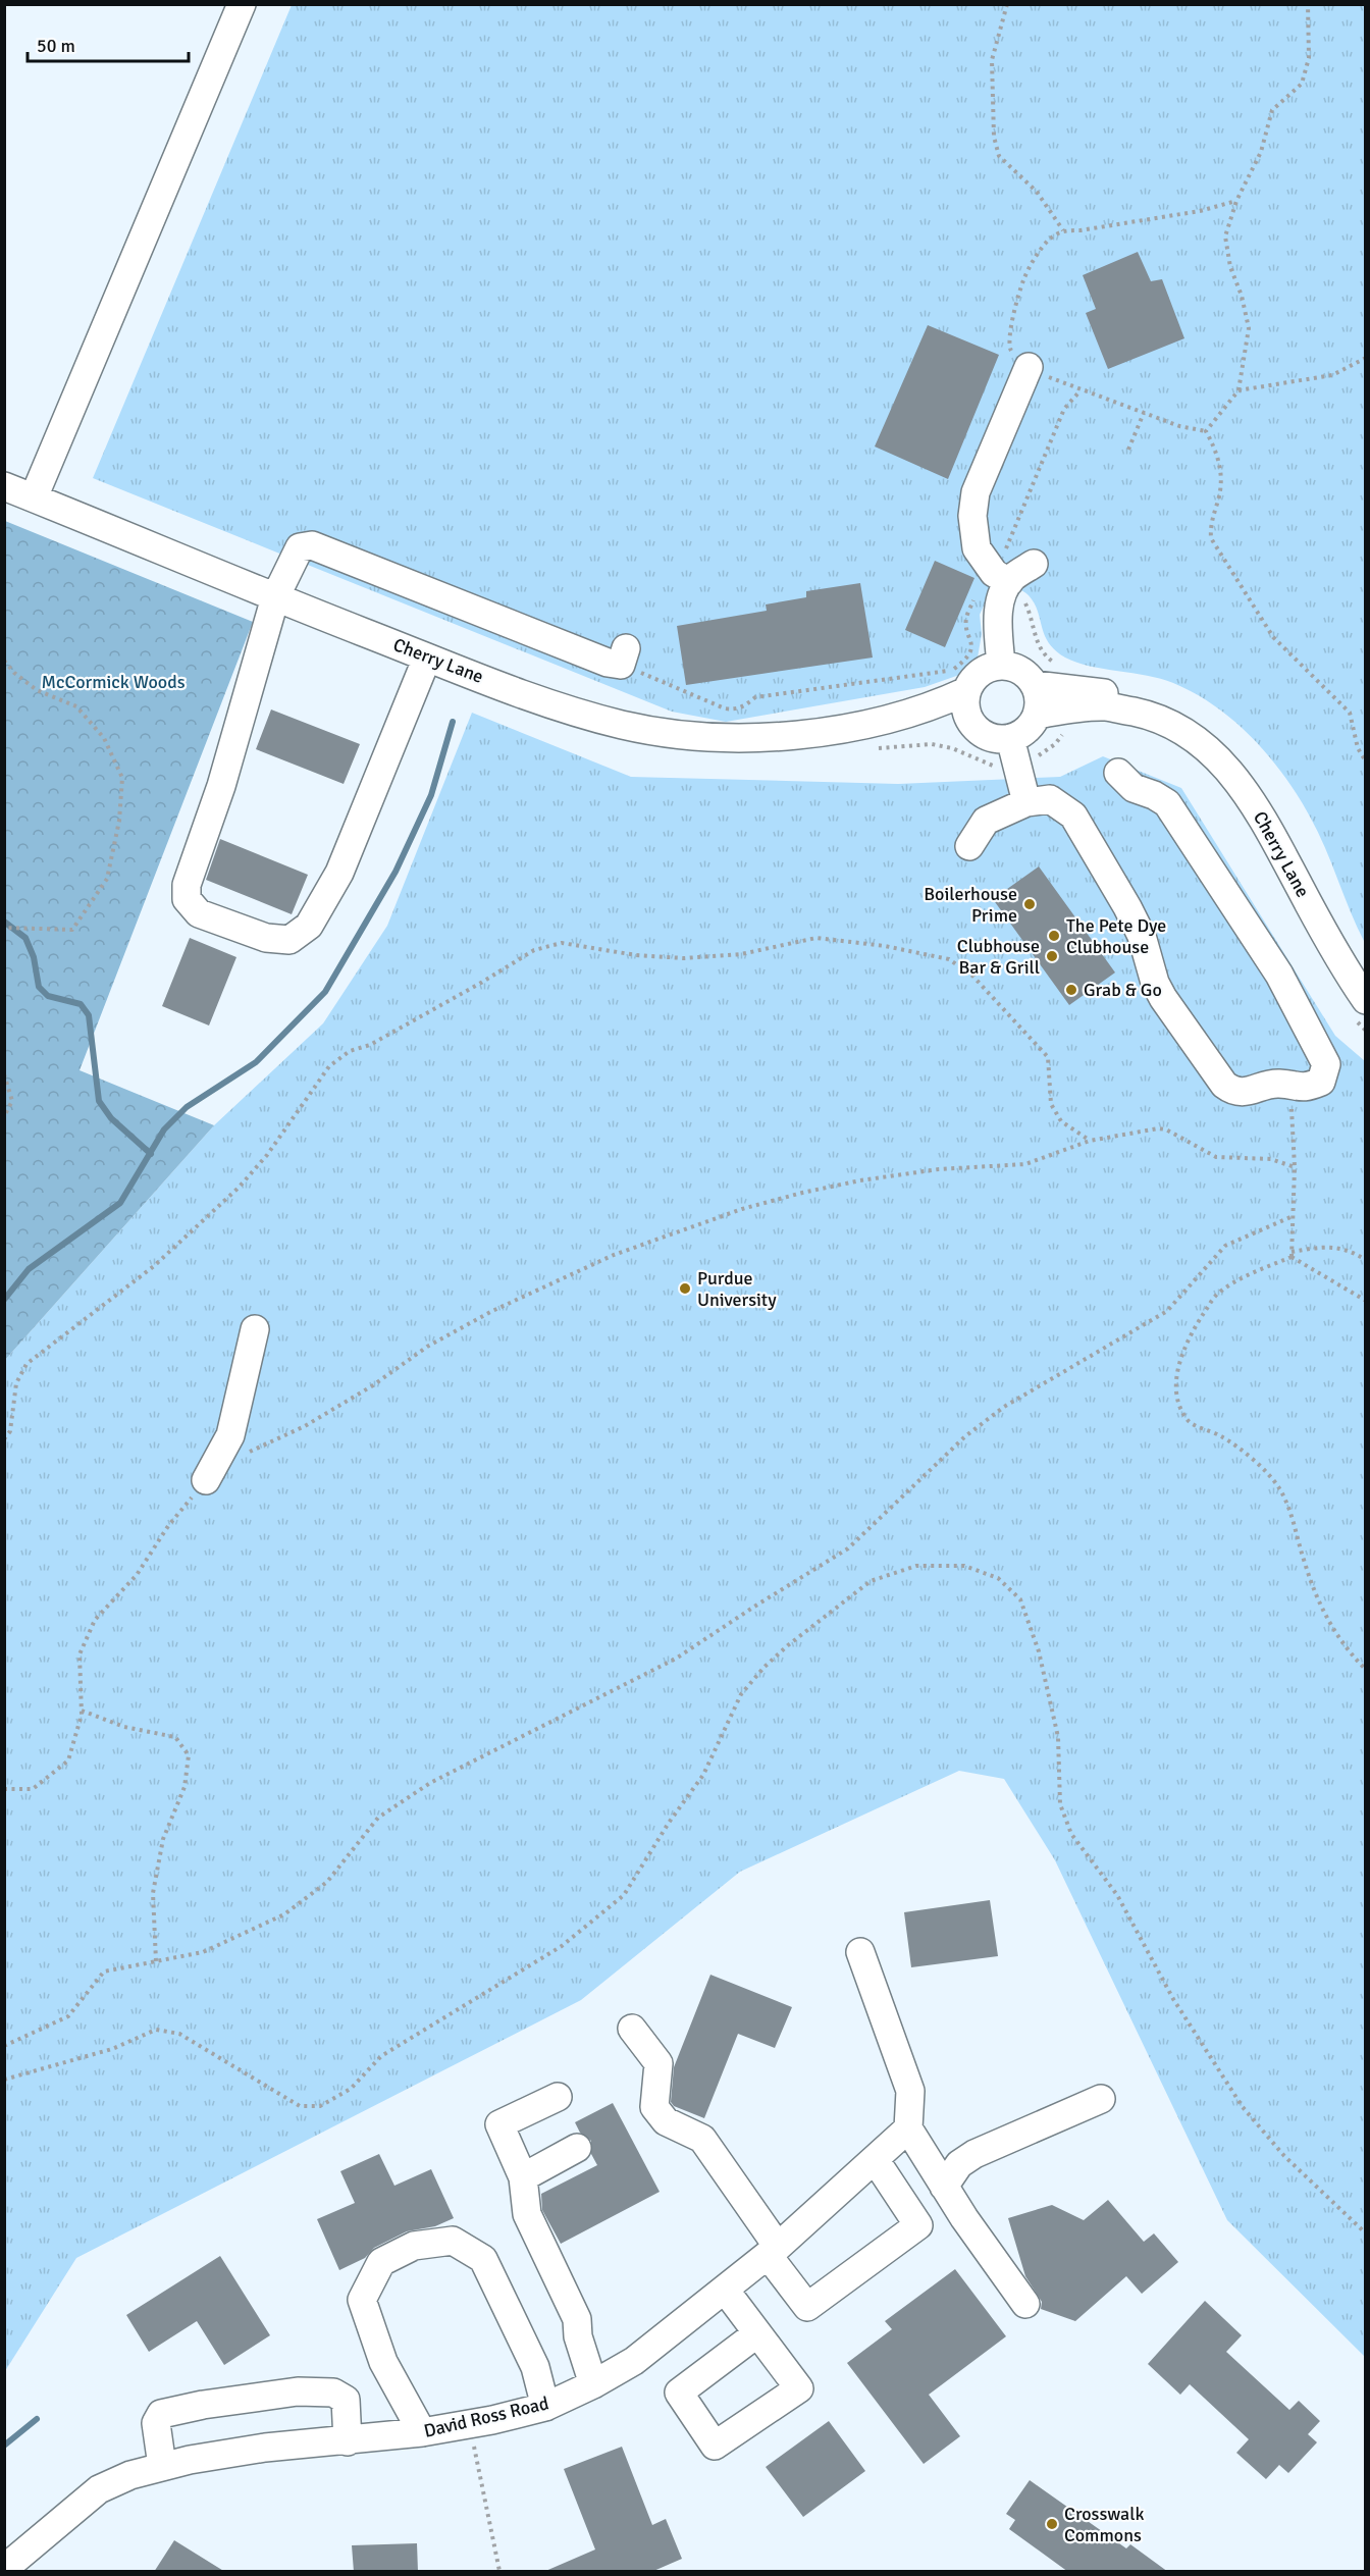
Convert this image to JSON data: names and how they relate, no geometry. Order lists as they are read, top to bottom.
{
  "streets": {
    "street": ["Cherry Lane", "David Ross Road"]
  },
  "parks": ["McCormick Woods"],
  "places": [
    "Boilerhouse Prime",
    "The Pete Dye Clubhouse",
    "Clubhouse Bar & Grill",
    "Grab & Go",
    "Purdue University",
    "Crosswalk Commons"
  ],
  "scale_bar": "50 m"
}
